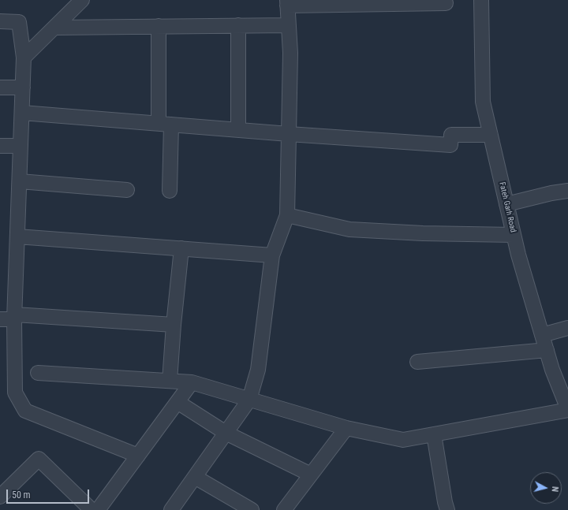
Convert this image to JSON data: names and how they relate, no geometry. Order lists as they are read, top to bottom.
{
  "streets": {
    "street": ["Fateh Garh Road"]
  },
  "scale_bar": "50 m",
  "north": "right"
}
